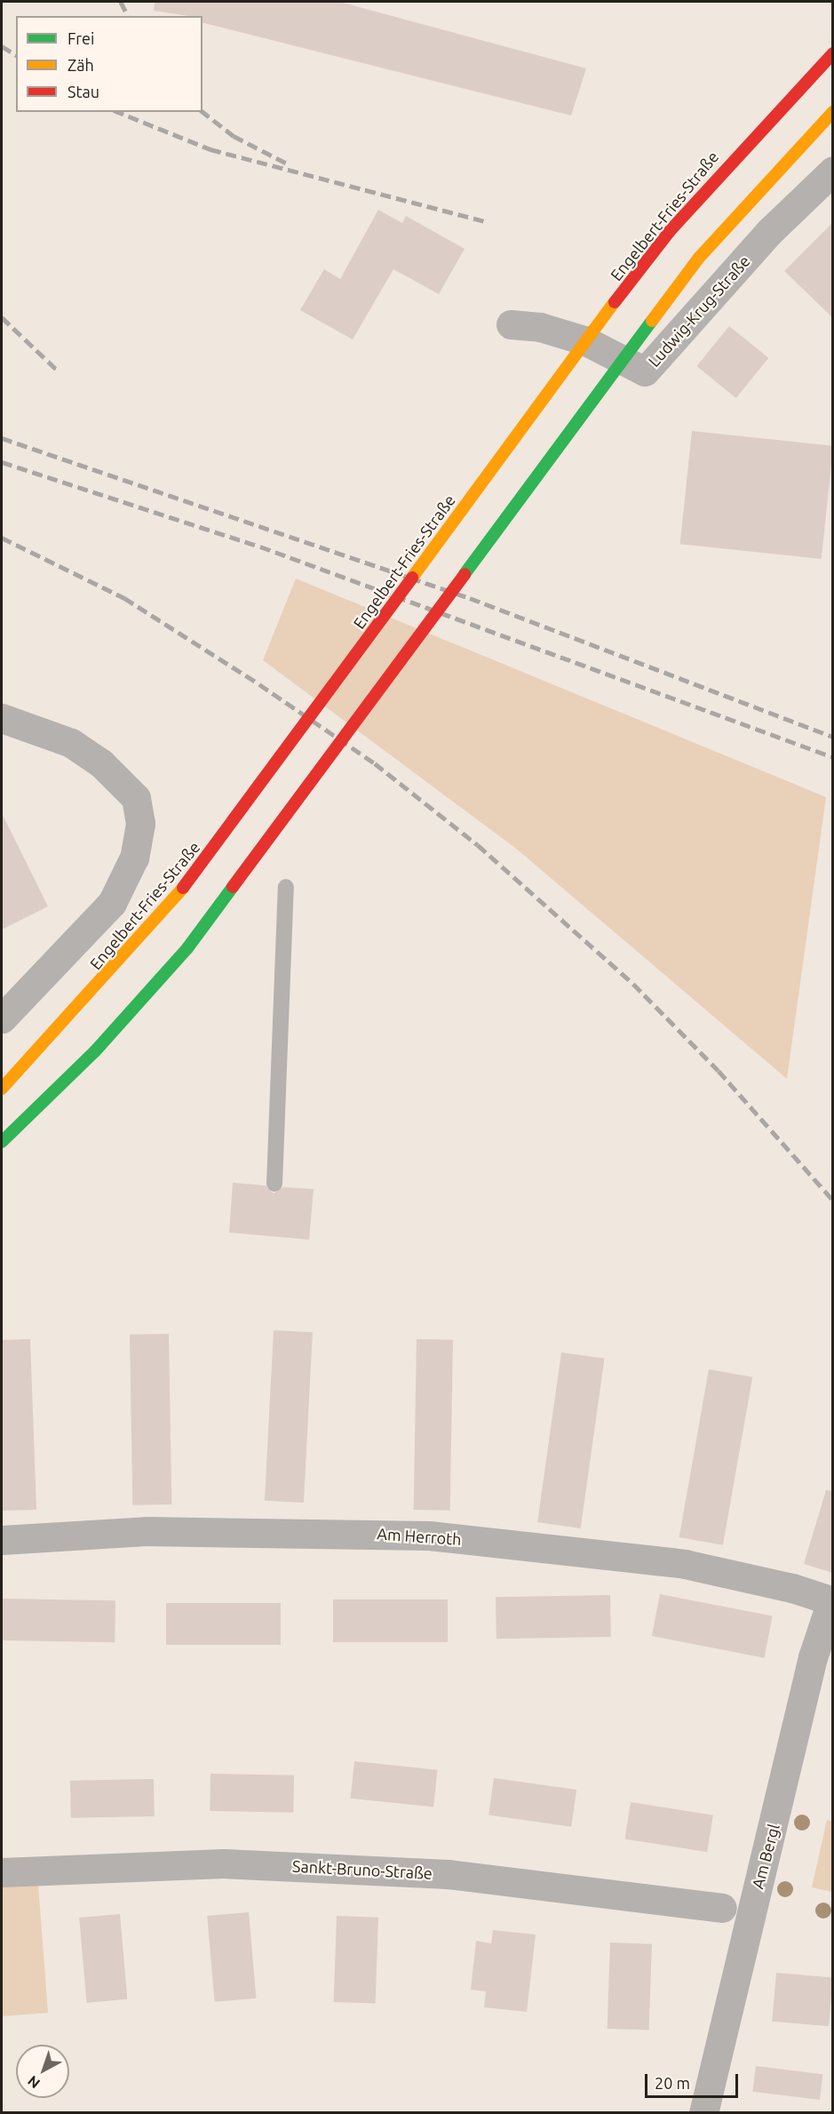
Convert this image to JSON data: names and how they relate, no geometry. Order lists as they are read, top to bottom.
{
  "streets": {
    "main road": ["Engelbert-Fries-Straße"],
    "street": [
      "Ludwig-Krug-Straße",
      "Am Herroth",
      "Am Bergl",
      "Sankt-Bruno-Straße"
    ]
  },
  "crossings": [
    ["Am Herroth", "Am Bergl"]
  ],
  "legend": ["Frei", "Zäh", "Stau"],
  "scale_bar": "20 m",
  "north": "bottom left"
}
